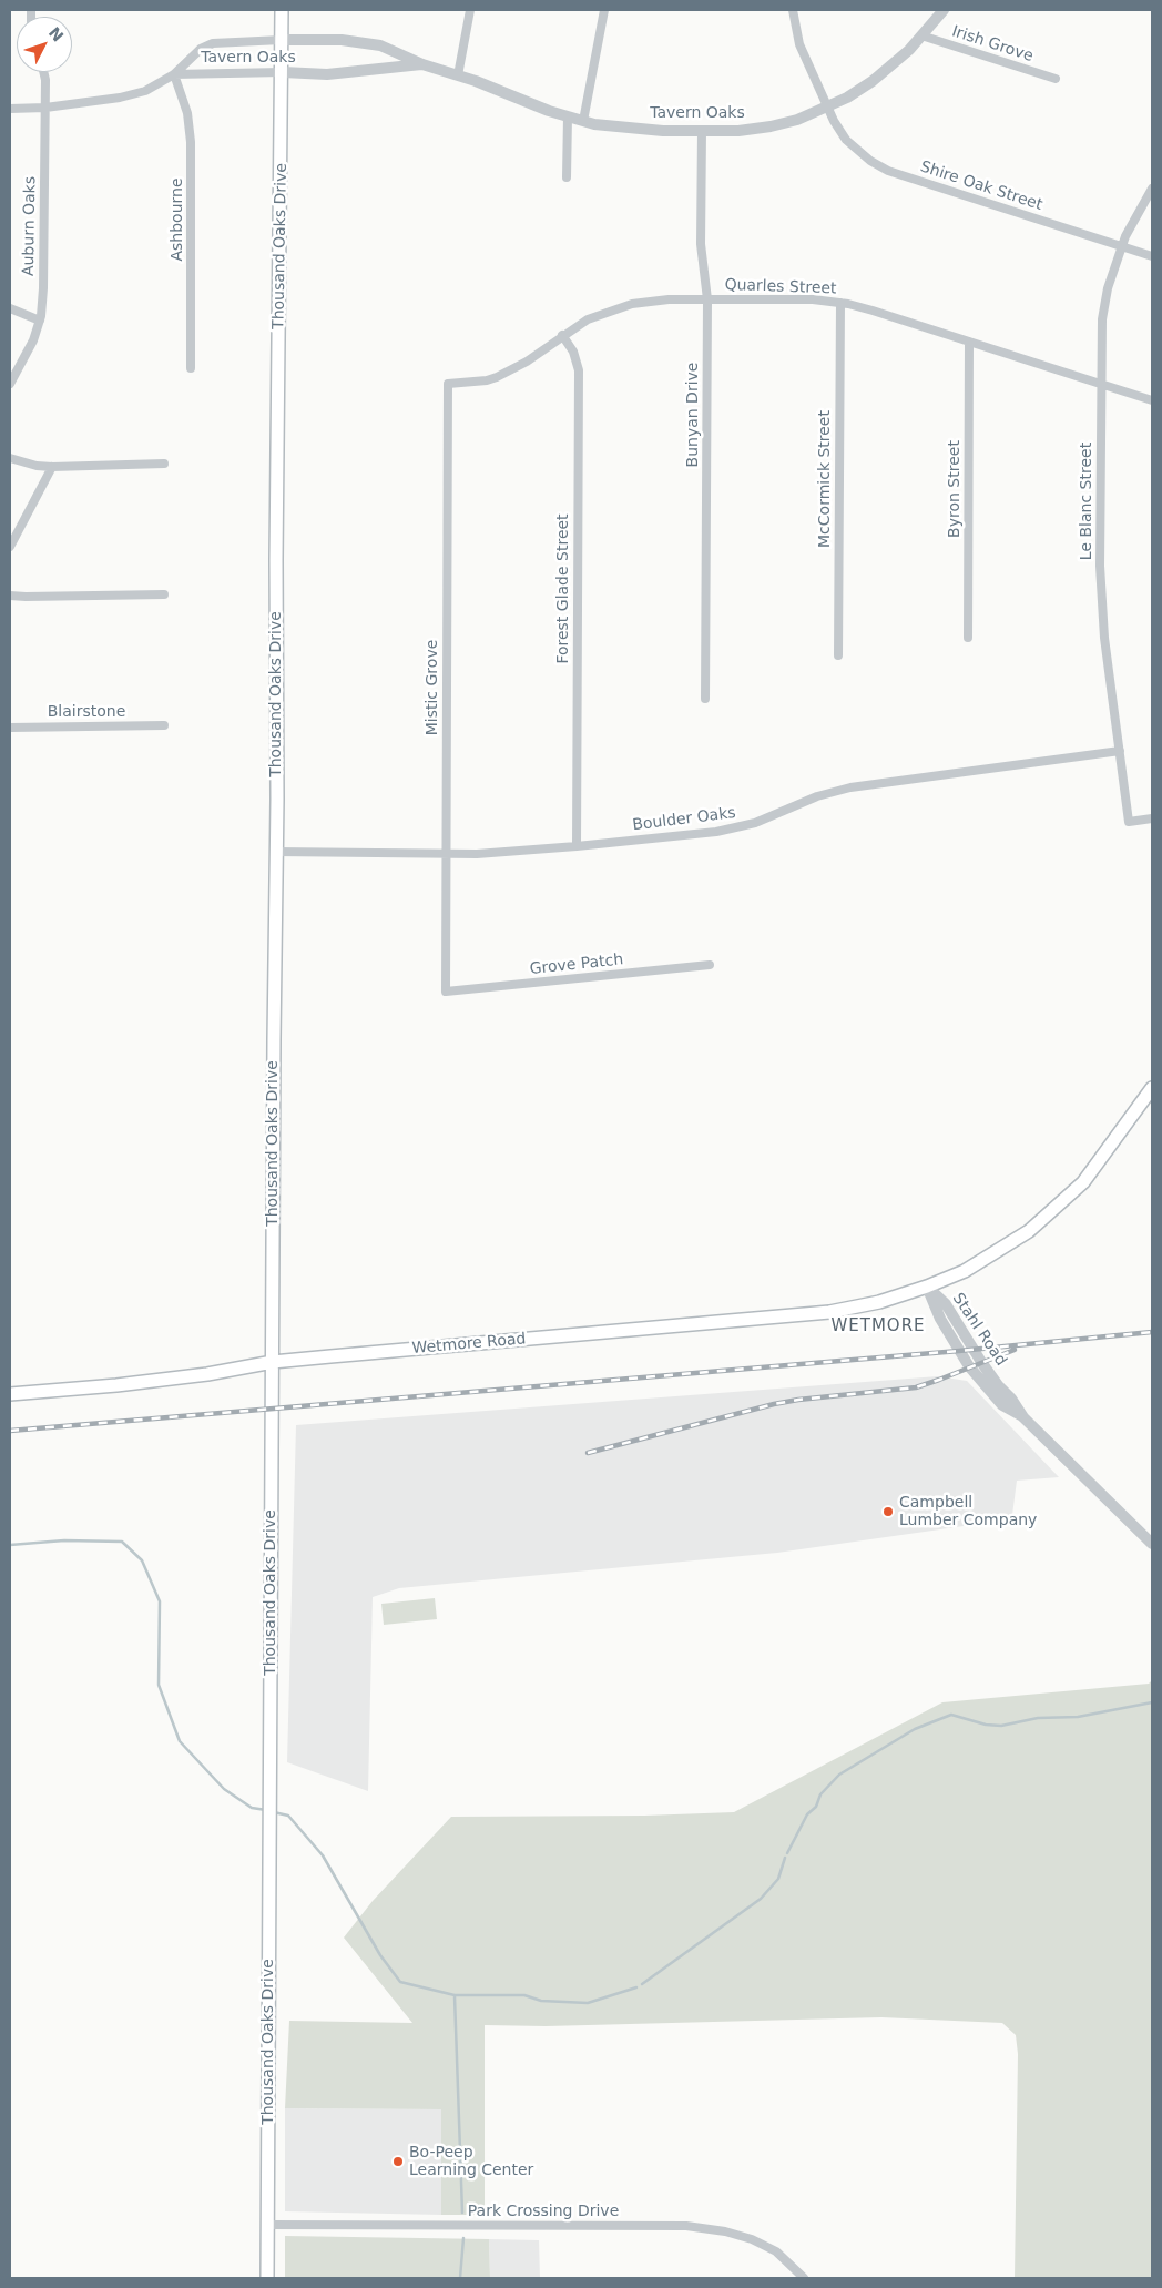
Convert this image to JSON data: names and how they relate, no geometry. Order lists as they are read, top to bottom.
{
  "streets": {
    "main road": ["Thousand Oaks Drive", "Wetmore Road"],
    "street": [
      "Irish Grove",
      "Tavern Oaks",
      "Shire Oak Street",
      "Ashbourne",
      "Auburn Oaks",
      "Quarles Street",
      "Bunyan Drive",
      "McCormick Street",
      "Byron Street",
      "Le Blanc Street",
      "Forest Glade Street",
      "Mistic Grove",
      "Blairstone",
      "Boulder Oaks",
      "Grove Patch",
      "Stahl Road",
      "Park Crossing Drive"
    ]
  },
  "crossings": [
    ["Irish Grove", "Tavern Oaks"],
    ["Tavern Oaks", "Shire Oak Street"],
    ["Tavern Oaks", "Ashbourne"],
    ["Tavern Oaks", "Auburn Oaks"],
    ["Tavern Oaks", "Thousand Oaks Drive"],
    ["Tavern Oaks", "Bunyan Drive"],
    ["Shire Oak Street", "Le Blanc Street"],
    ["Thousand Oaks Drive", "Boulder Oaks"],
    ["Thousand Oaks Drive", "Wetmore Road"],
    ["Thousand Oaks Drive", "Park Crossing Drive"],
    ["Quarles Street", "Bunyan Drive"],
    ["Quarles Street", "McCormick Street"],
    ["Quarles Street", "Byron Street"],
    ["Quarles Street", "Le Blanc Street"],
    ["Quarles Street", "Forest Glade Street"],
    ["Quarles Street", "Mistic Grove"],
    ["Le Blanc Street", "Boulder Oaks"],
    ["Forest Glade Street", "Boulder Oaks"],
    ["Mistic Grove", "Boulder Oaks"],
    ["Mistic Grove", "Grove Patch"],
    ["Stahl Road", "Wetmore Road"]
  ],
  "districts": ["WETMORE"],
  "places": ["Campbell Lumber Company", "Bo-Peep Learning Center"],
  "north": "top right"
}
